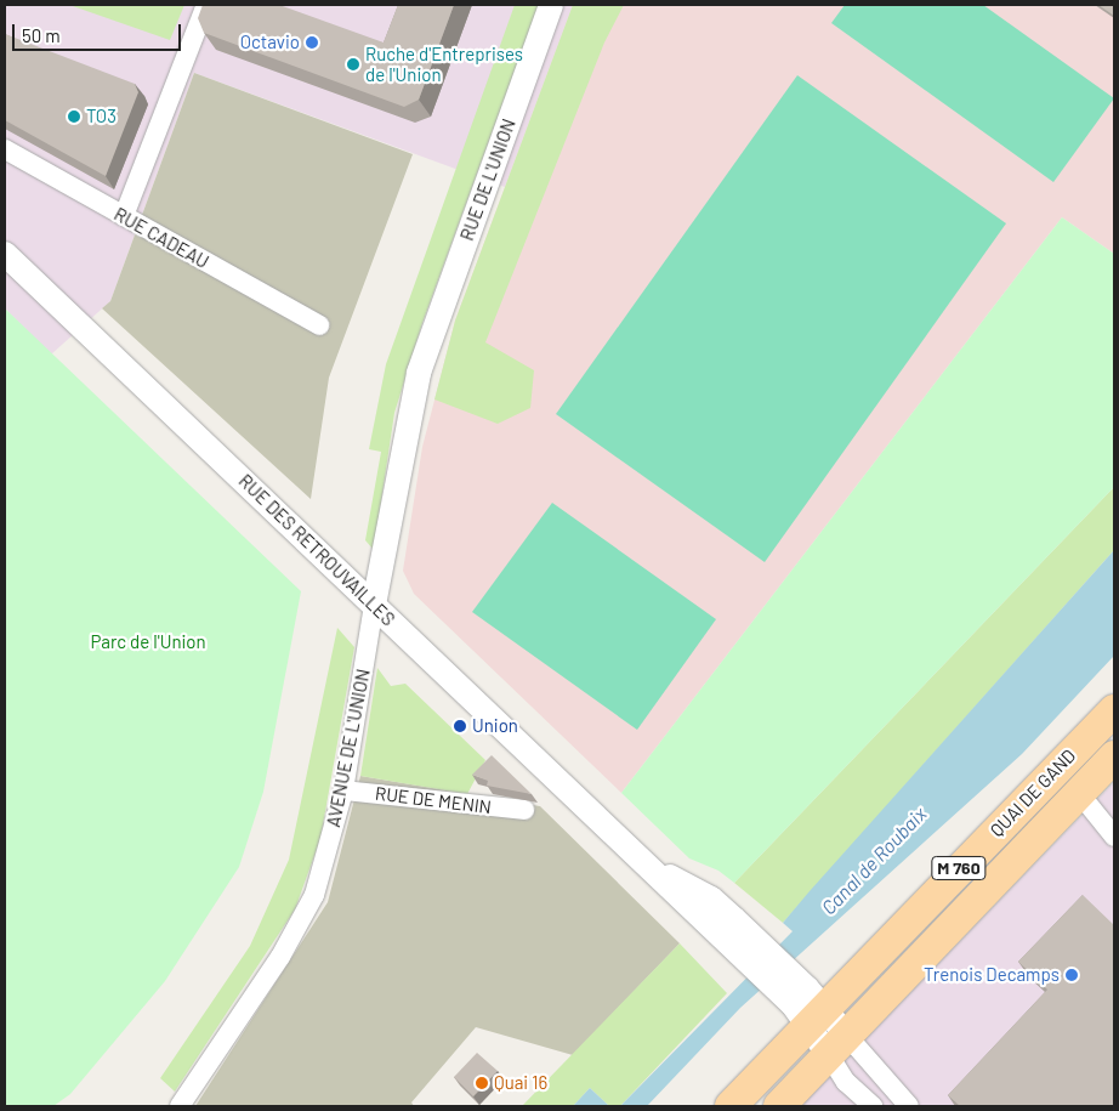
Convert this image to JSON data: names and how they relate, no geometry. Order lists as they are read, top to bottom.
{
  "streets": {
    "main road": ["QUAI DE GAND", "M 760"],
    "street": [
      "RUE DE L'UNION",
      "RUE CADEAU",
      "RUE DES RETROUVAILLES",
      "AVENUE DE L'UNION",
      "RUE DE MENIN"
    ]
  },
  "crossings": [
    ["RUE DE L'UNION", "AVENUE DE L'UNION"],
    ["RUE DES RETROUVAILLES", "AVENUE DE L'UNION"],
    ["RUE DES RETROUVAILLES", "QUAI DE GAND"],
    ["RUE DES RETROUVAILLES", "M 760"],
    ["AVENUE DE L'UNION", "RUE DE MENIN"],
    ["QUAI DE GAND", "M 760"]
  ],
  "water": ["Canal de Roubaix"],
  "parks": ["Parc de l'Union"],
  "places": [
    "Octavio",
    "Ruche d'Entreprises de l'Union",
    "TO3",
    "Union",
    "Trenois Decamps",
    "Quai 16"
  ],
  "scale_bar": "50 m"
}
